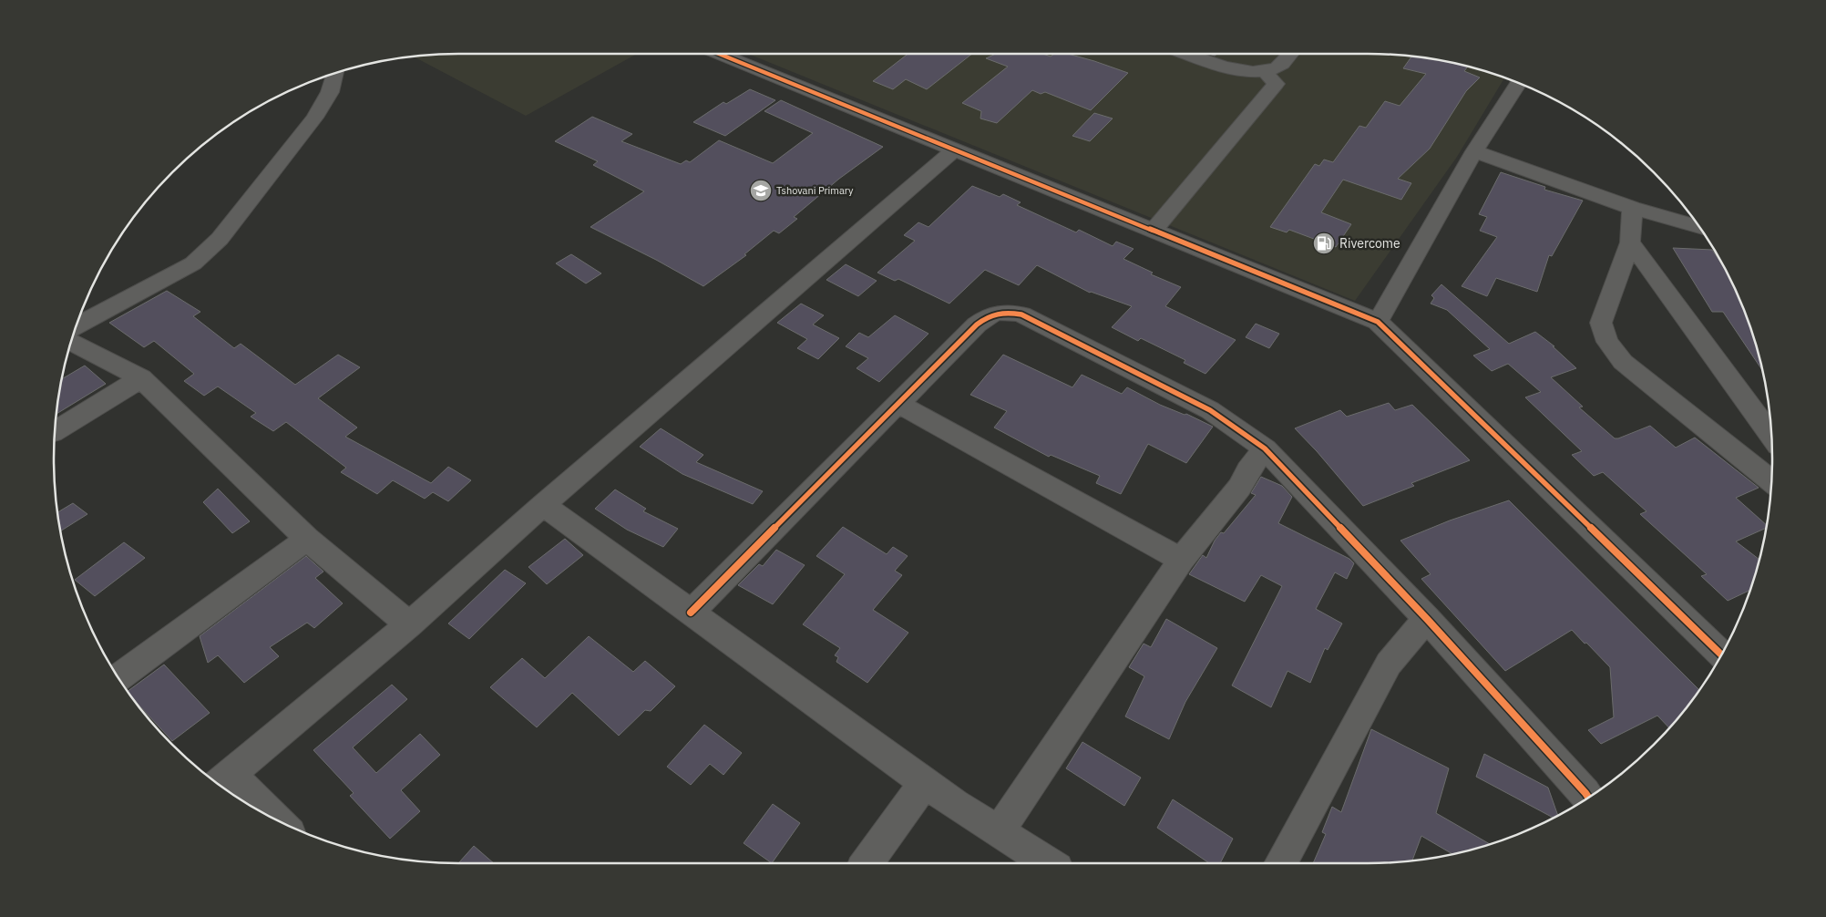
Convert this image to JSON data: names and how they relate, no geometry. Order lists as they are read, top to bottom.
{
  "places": {
    "school or university": ["Tshovani Primary"],
    "fuel station": ["Rivercome"]
  }
}
